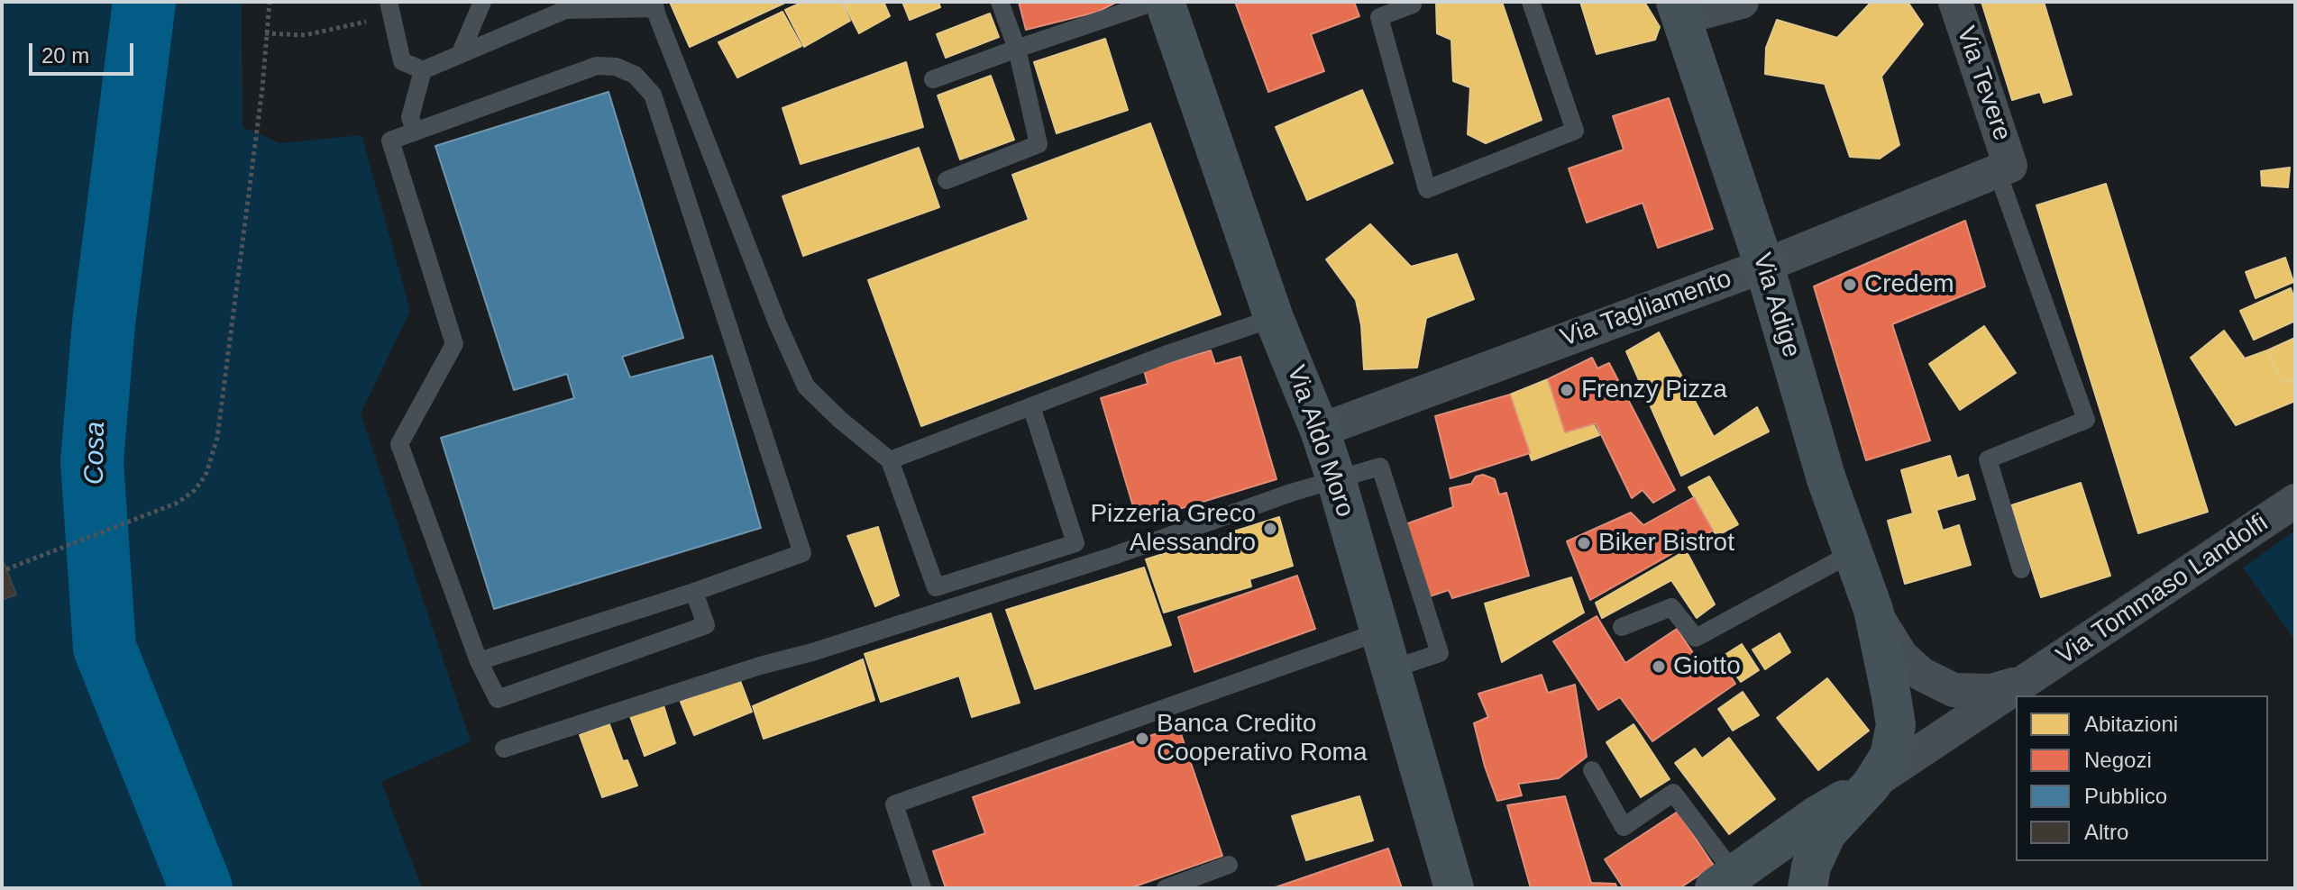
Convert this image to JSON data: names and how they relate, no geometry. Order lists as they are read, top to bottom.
{
  "streets": {
    "main road": ["Via Adige", "Via Aldo Moro"],
    "street": ["Via Tevere", "Via Tagliamento", "Via Tommaso Landolfi"]
  },
  "crossings": [
    ["Via Tevere", "Via Tagliamento"],
    ["Via Adige", "Via Tagliamento"],
    ["Via Adige", "Via Tommaso Landolfi"],
    ["Via Tagliamento", "Via Aldo Moro"]
  ],
  "water": ["Cosa"],
  "places": [
    "Credem",
    "Frenzy Pizza",
    "Pizzeria Greco Alessandro",
    "Biker Bistrot",
    "Giotto",
    "Banca Credito Cooperativo Roma"
  ],
  "legend": [
    "Abitazioni",
    "Negozi",
    "Pubblico",
    "Altro"
  ],
  "scale_bar": "20 m"
}
